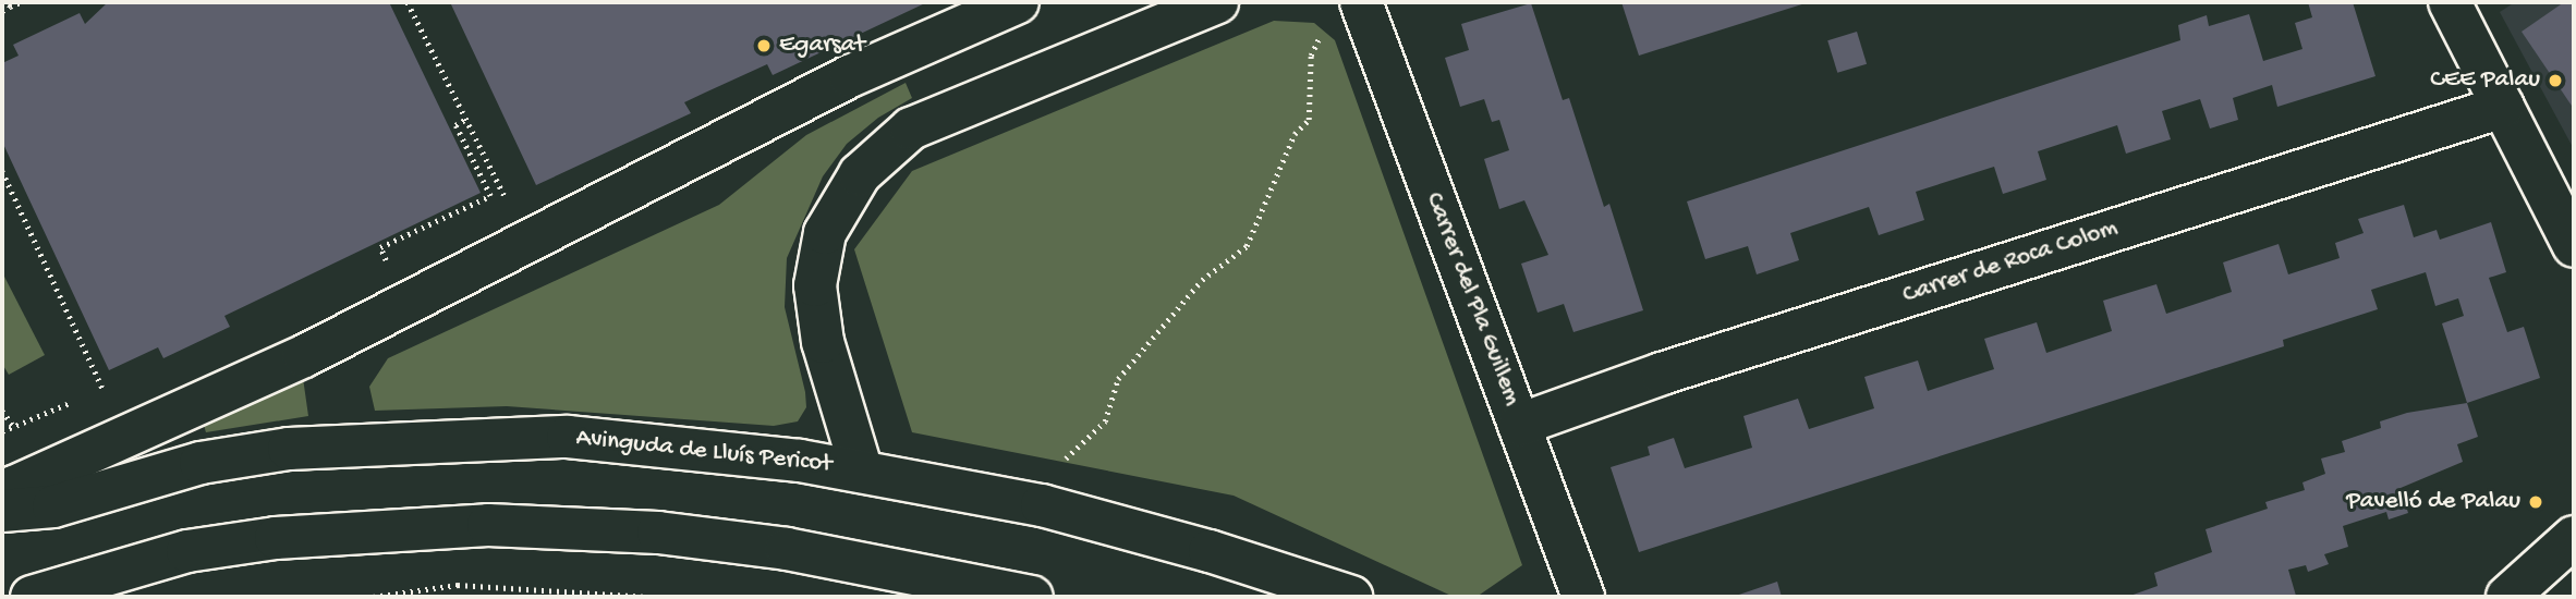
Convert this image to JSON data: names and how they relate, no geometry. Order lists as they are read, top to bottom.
{
  "streets": {
    "street": ["Carrer de Roca Colom", "Carrer del Pla Guillem", "Avinguda de Lluís Pericot"]
  },
  "crossings": [
    ["Carrer de Roca Colom", "Carrer del Pla Guillem"]
  ],
  "places": ["Egarsat", "CEE Palau", "Pavelló de Palau"]
}
